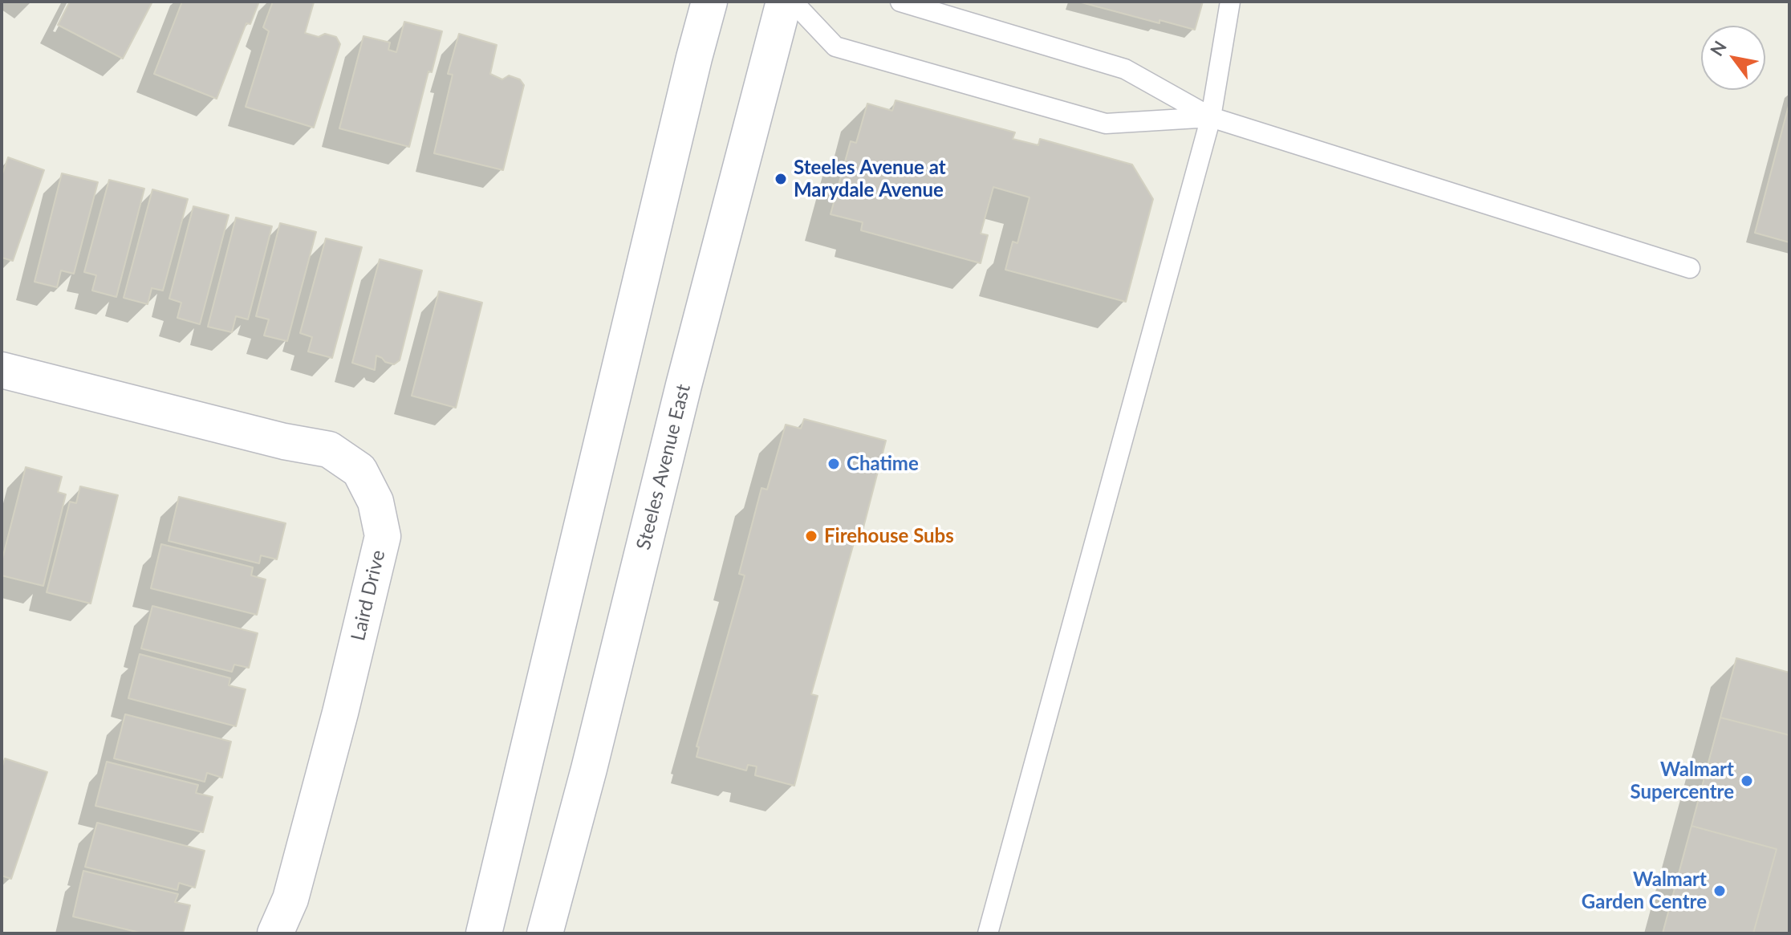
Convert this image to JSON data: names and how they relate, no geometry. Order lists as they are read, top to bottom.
{
  "streets": {
    "main road": ["Steeles Avenue East", "Laird Drive"]
  },
  "places": [
    "Steeles Avenue at Marydale Avenue",
    "Chatime",
    "Firehouse Subs",
    "Walmart Supercentre",
    "Walmart Garden Centre"
  ],
  "north": "top left"
}
